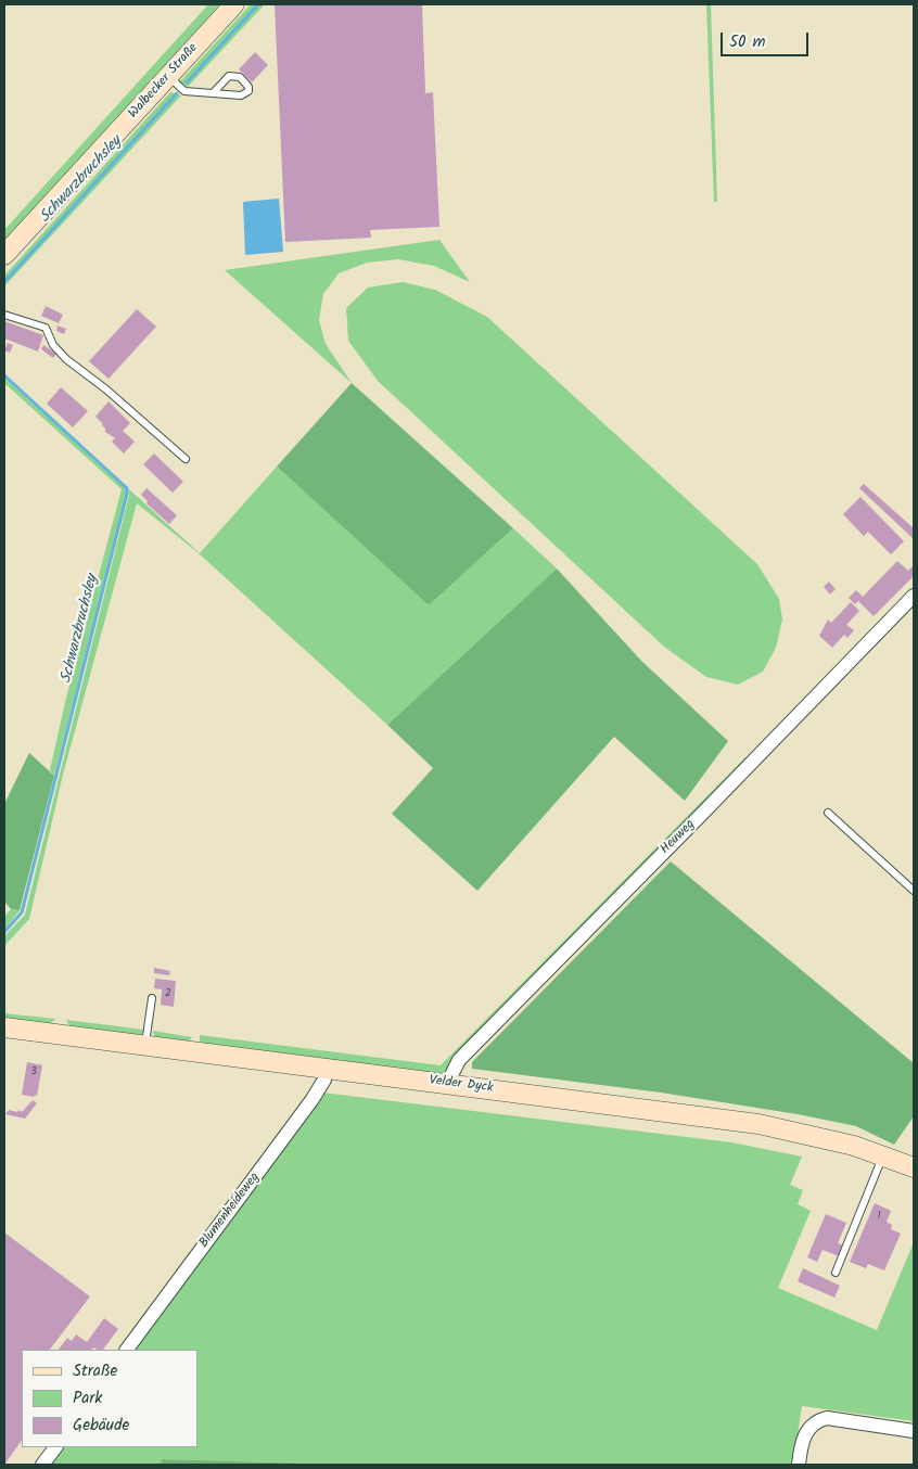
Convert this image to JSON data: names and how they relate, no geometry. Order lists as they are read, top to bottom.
{
  "streets": {
    "main road": ["Walbecker Straße", "Velder Dyck"],
    "street": ["Heuweg", "Blumenheideweg"]
  },
  "crossings": [
    ["Heuweg", "Velder Dyck"],
    ["Velder Dyck", "Blumenheideweg"]
  ],
  "water": ["Schwarzbruchsley"],
  "house_numbers": ["2", "3", "1"],
  "legend": ["Straße", "Park", "Gebäude"],
  "scale_bar": "50 m"
}
